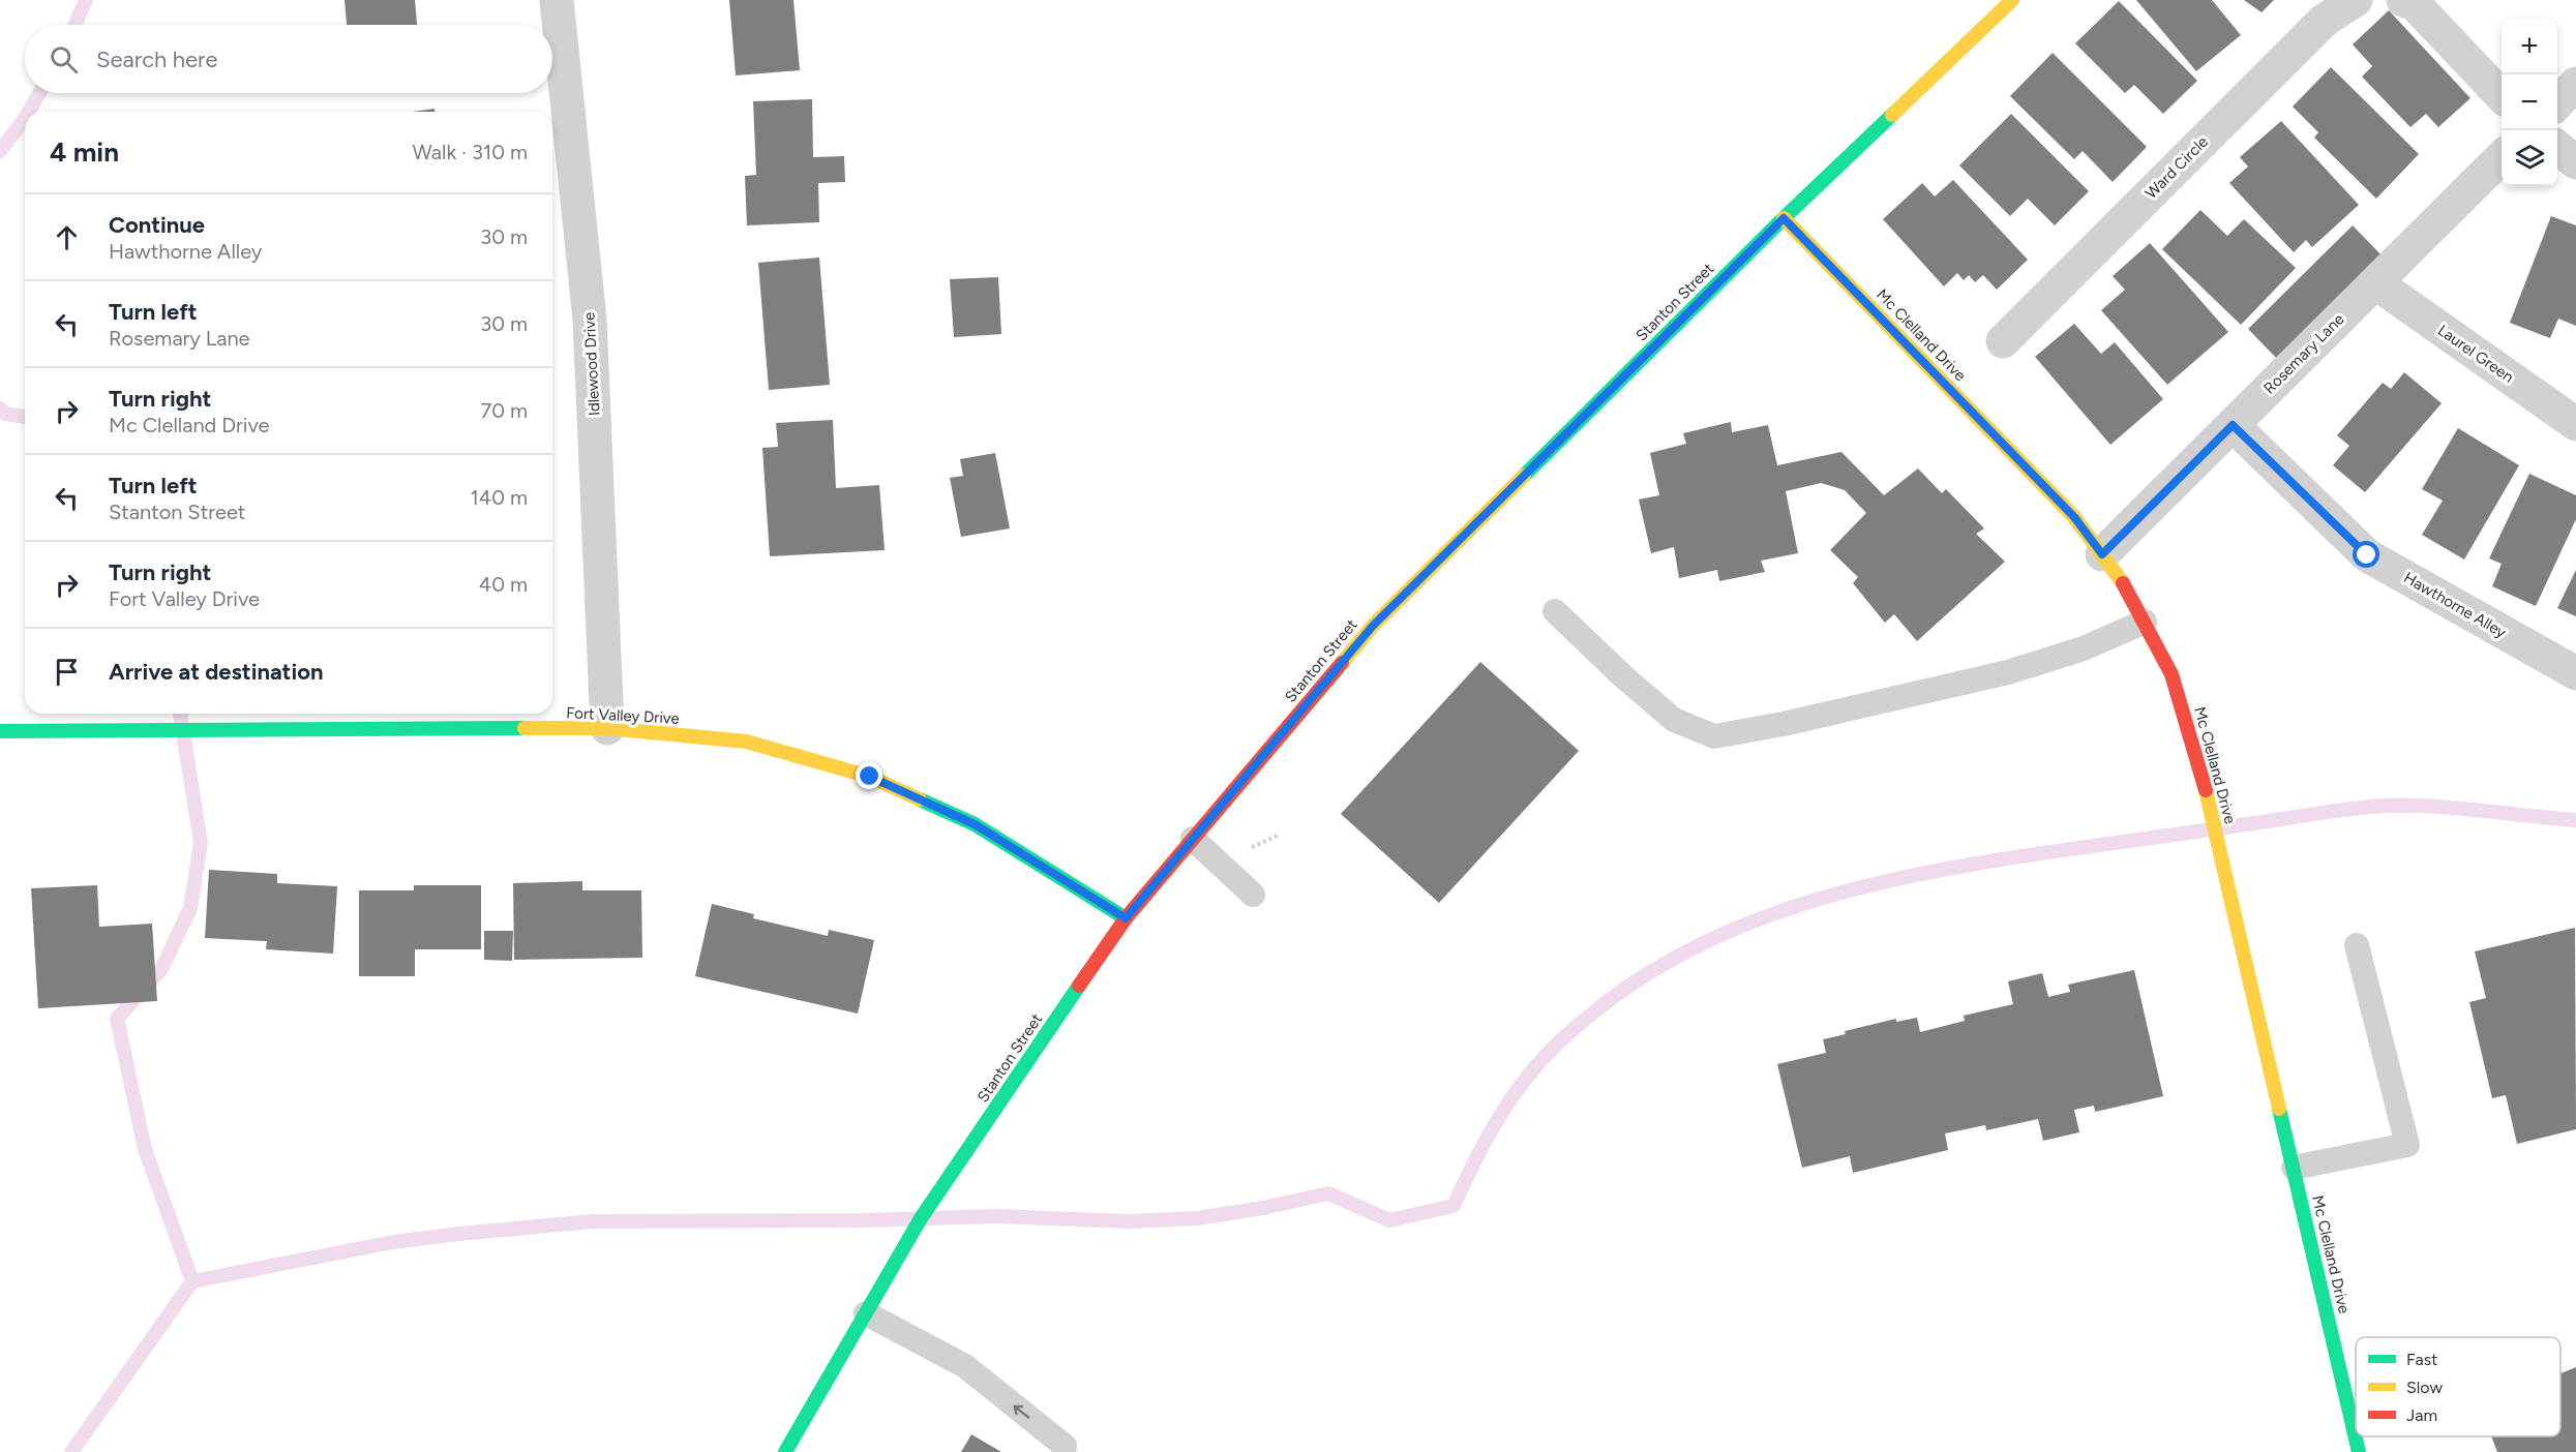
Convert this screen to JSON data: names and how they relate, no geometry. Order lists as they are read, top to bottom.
{
  "streets": {
    "street": [
      "Ward Circle",
      "Stanton Street",
      "Mc Clelland Drive",
      "Rosemary Lane",
      "Laurel Green",
      "Idlewood Drive",
      "Hawthorne Alley",
      "Fort Valley Drive"
    ]
  },
  "crossings": [
    ["Stanton Street", "Mc Clelland Drive"],
    ["Stanton Street", "Fort Valley Drive"],
    ["Mc Clelland Drive", "Rosemary Lane"],
    ["Rosemary Lane", "Laurel Green"],
    ["Rosemary Lane", "Hawthorne Alley"],
    ["Idlewood Drive", "Fort Valley Drive"]
  ],
  "legend": ["Fast", "Slow", "Jam"],
  "page": {
    "map_buttons": ["+", "−"],
    "search": "Search here",
    "heading": ["4 min", "Walk · 310 m"],
    "list": [
      ["Continue", "Hawthorne Alley", "30 m"],
      ["Turn left", "Rosemary Lane", "30 m"],
      ["Turn right", "Mc Clelland Drive", "70 m"],
      ["Turn left", "Stanton Street", "140 m"],
      ["Turn right", "Fort Valley Drive", "40 m"],
      "Arrive at destination"
    ]
  }
}
